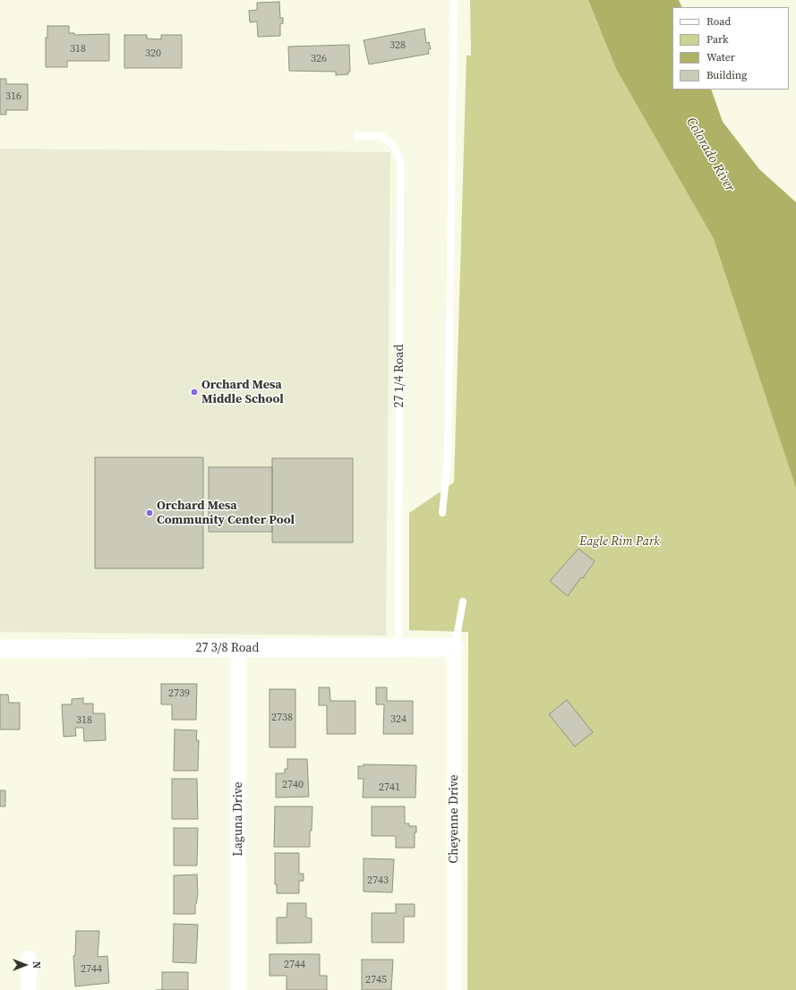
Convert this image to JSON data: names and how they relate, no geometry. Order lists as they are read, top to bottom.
{
  "streets": {
    "street": ["27 3/8 Road", "Laguna Drive", "Cheyenne Drive"],
    "lane": ["27 1/4 Road"]
  },
  "crossings": [
    ["27 1/4 Road", "27 3/8 Road"],
    ["27 3/8 Road", "Laguna Drive"],
    ["27 3/8 Road", "Cheyenne Drive"]
  ],
  "water": ["Colorado River"],
  "parks": ["Eagle Rim Park"],
  "places": ["Orchard Mesa Middle School", "Orchard Mesa Community Center Pool"],
  "house_numbers": [
    "328",
    "318",
    "320",
    "326",
    "316",
    "2739",
    "2738",
    "324",
    "318",
    "2740",
    "2741",
    "2743",
    "2744",
    "2744",
    "2745"
  ],
  "legend": [
    "Road",
    "Park",
    "Water",
    "Building"
  ],
  "north": "right"
}
